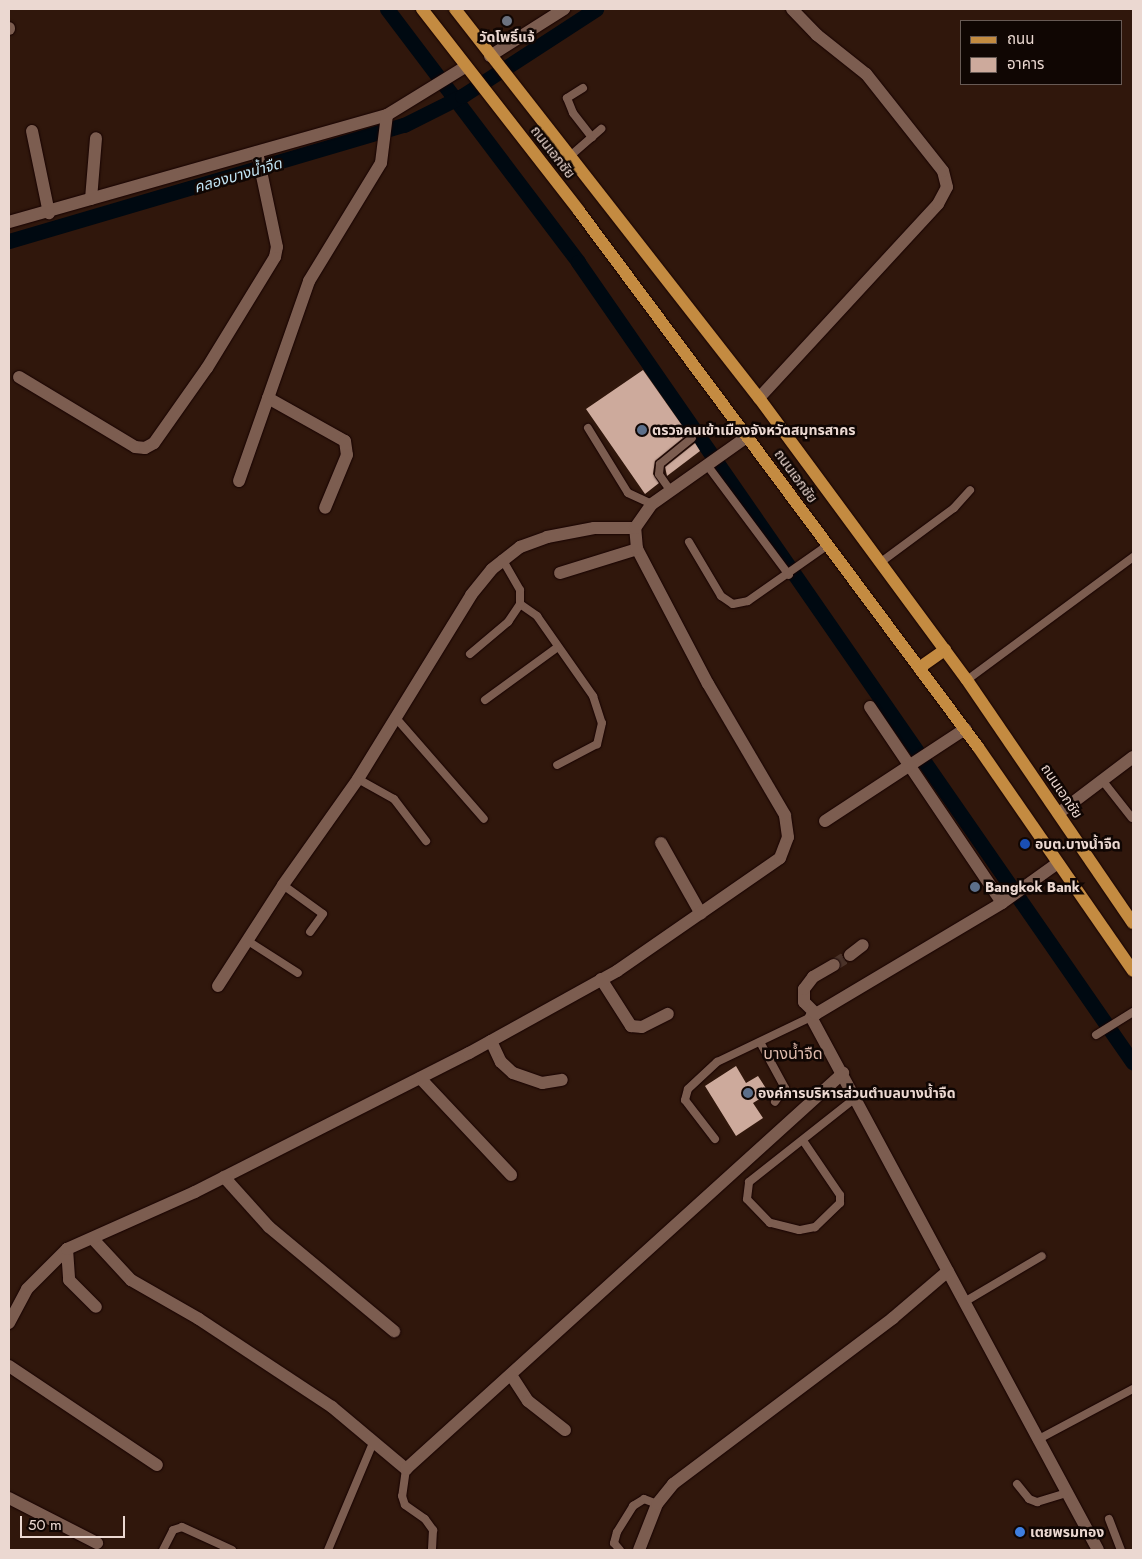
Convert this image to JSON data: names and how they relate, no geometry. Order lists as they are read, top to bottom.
{
  "streets": {
    "main road": ["ถนนเอกชัย"]
  },
  "districts": ["บางน้ำจืด"],
  "water": ["คลองบางน้ำจืด"],
  "places": [
    "วัดโพธิ์แจ้",
    "ตรวจคนเข้าเมืองจังหวัดสมุทรสาคร",
    "อบต.บางน้ำจืด",
    "Bangkok Bank",
    "องค์การบริหารส่วนตำบลบางน้ำจืด",
    "เตยพรมทอง"
  ],
  "legend": ["ถนน", "อาคาร"],
  "scale_bar": "50 m"
}
